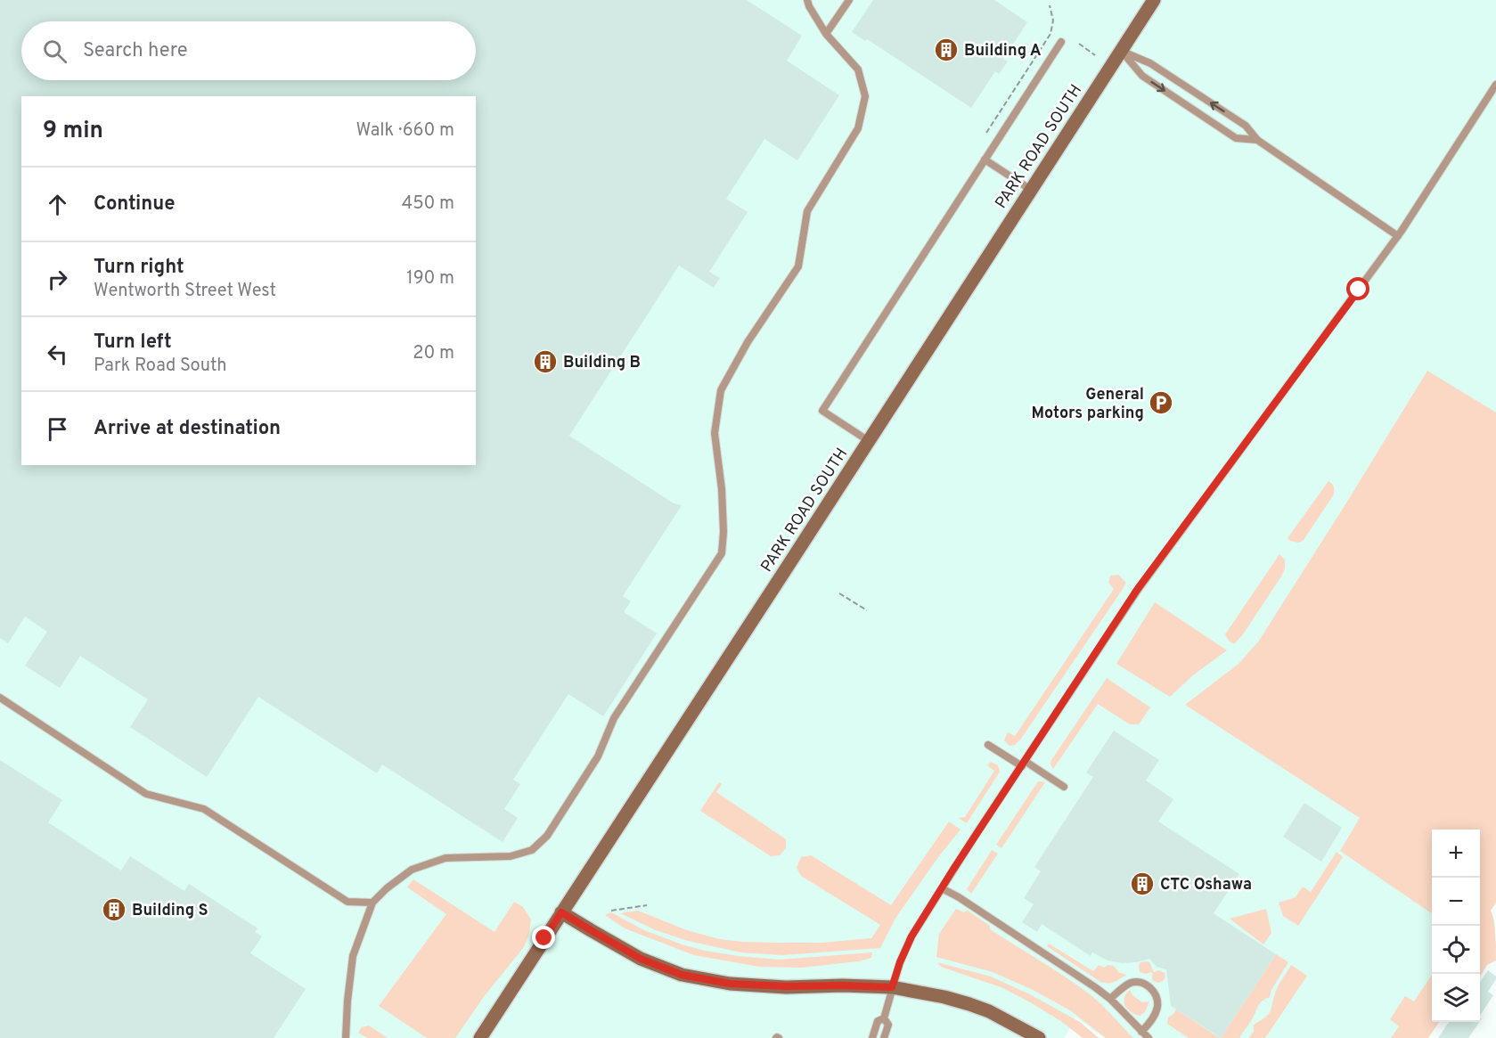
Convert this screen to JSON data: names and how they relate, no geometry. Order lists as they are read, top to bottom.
{
  "streets": {
    "main road": ["PARK ROAD SOUTH"]
  },
  "places": {
    "building": [
      "Building A",
      "Building B",
      "CTC Oshawa",
      "Building S"
    ],
    "parking": ["General Motors parking"]
  },
  "page": {
    "search": "Search here",
    "heading": ["9 min", "Walk · 660 m"],
    "list": [
      ["Continue", "450 m"],
      ["Turn right", "Wentworth Street West", "190 m"],
      ["Turn left", "Park Road South", "20 m"],
      "Arrive at destination"
    ],
    "map_buttons": ["+", "−"]
  }
}
